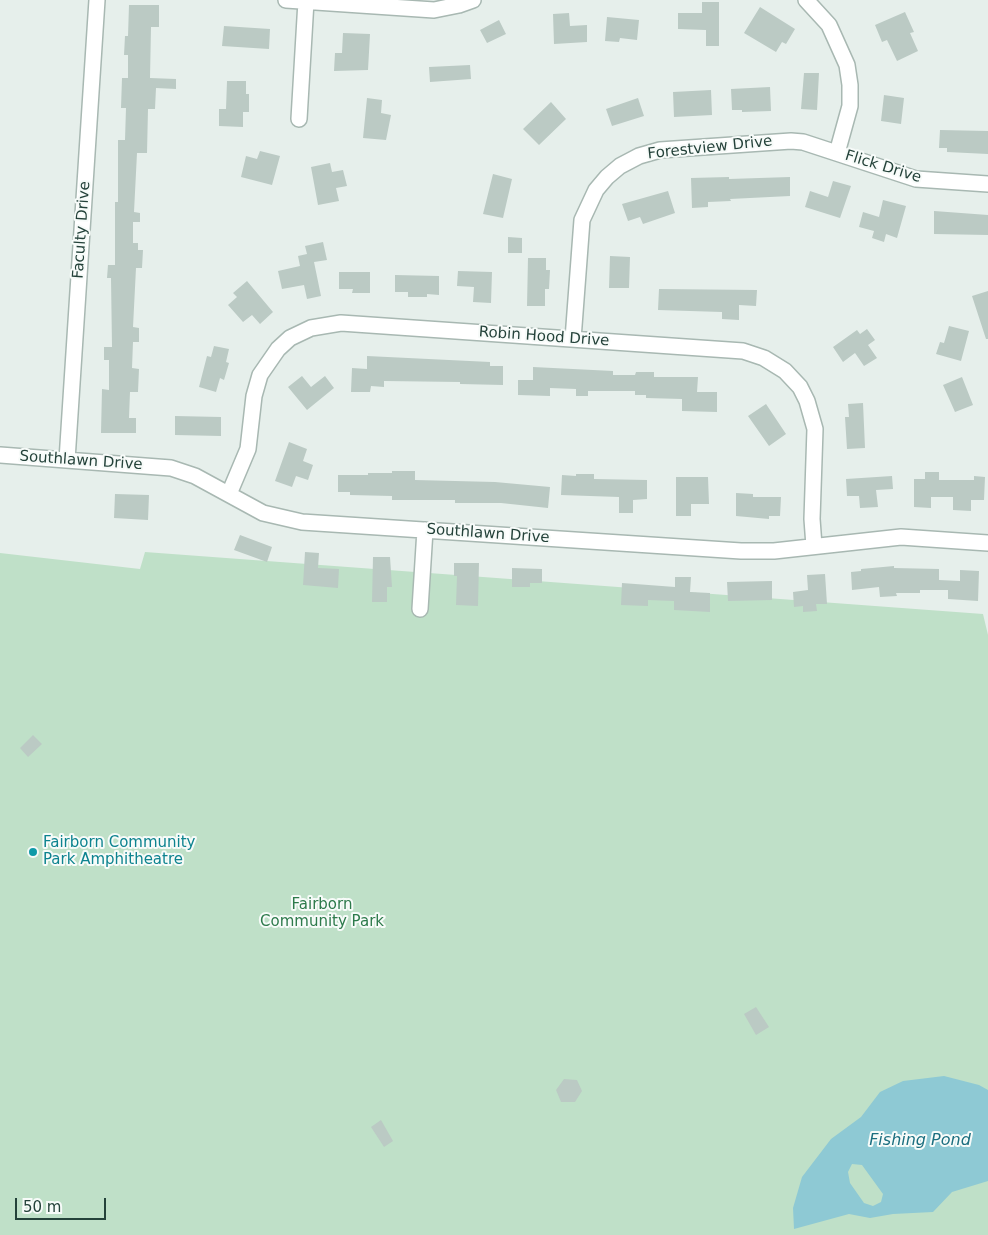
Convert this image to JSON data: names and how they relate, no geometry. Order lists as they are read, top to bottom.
{
  "streets": {
    "street": [
      "Forestview Drive",
      "Flick Drive",
      "Faculty Drive",
      "Robin Hood Drive",
      "Southlawn Drive"
    ]
  },
  "crossings": [
    ["Forestview Drive", "Flick Drive"],
    ["Forestview Drive", "Robin Hood Drive"],
    ["Faculty Drive", "Southlawn Drive"],
    ["Robin Hood Drive", "Southlawn Drive"]
  ],
  "water": ["Fishing Pond"],
  "parks": ["Fairborn Community Park"],
  "places": ["Fairborn Community Park Amphitheatre"],
  "scale_bar": "50 m"
}
